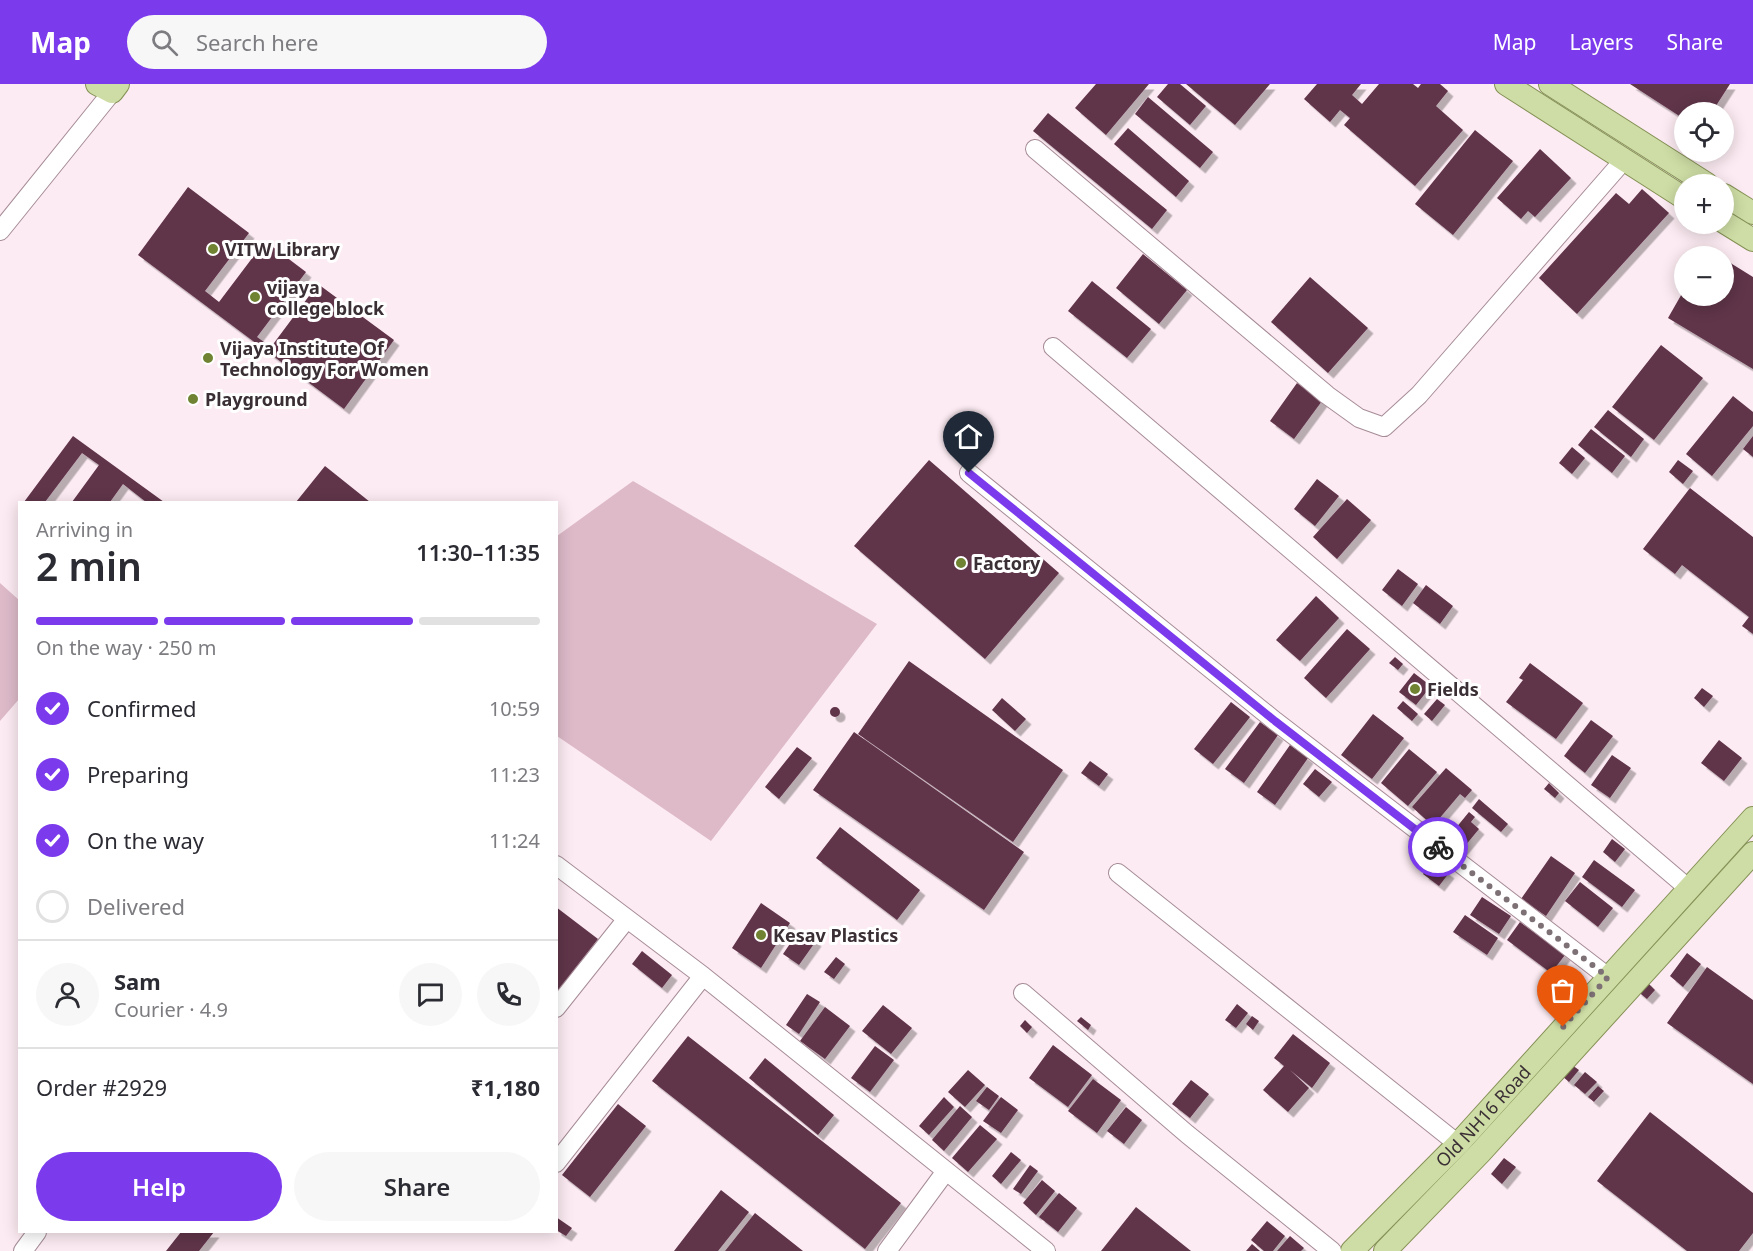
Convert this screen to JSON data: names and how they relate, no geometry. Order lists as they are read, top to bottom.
{
  "streets": {
    "main road": ["Old NH16 Road"]
  },
  "places": [
    "VITW Library",
    "vijaya college block",
    "Vijaya Institute Of Technology For Women",
    "Playground",
    "Factory",
    "Fields",
    "Kesav Plastics"
  ],
  "page": {
    "header": "Map",
    "search": "Search here",
    "nav": ["Map", "Layers", "Share"],
    "map_buttons": ["+", "−"],
    "heading": ["2 min", "Arriving in", "11:30–11:35"],
    "panel": [
      "Sam",
      "Courier · 4.9",
      "Order #2929",
      "₹1,180"
    ],
    "bar": "On the way · 250 m",
    "list": [
      ["Confirmed", "10:59"],
      ["Preparing", "11:23"],
      ["On the way", "11:24"],
      "Delivered"
    ],
    "buttons": ["Help", "Share"]
  }
}
